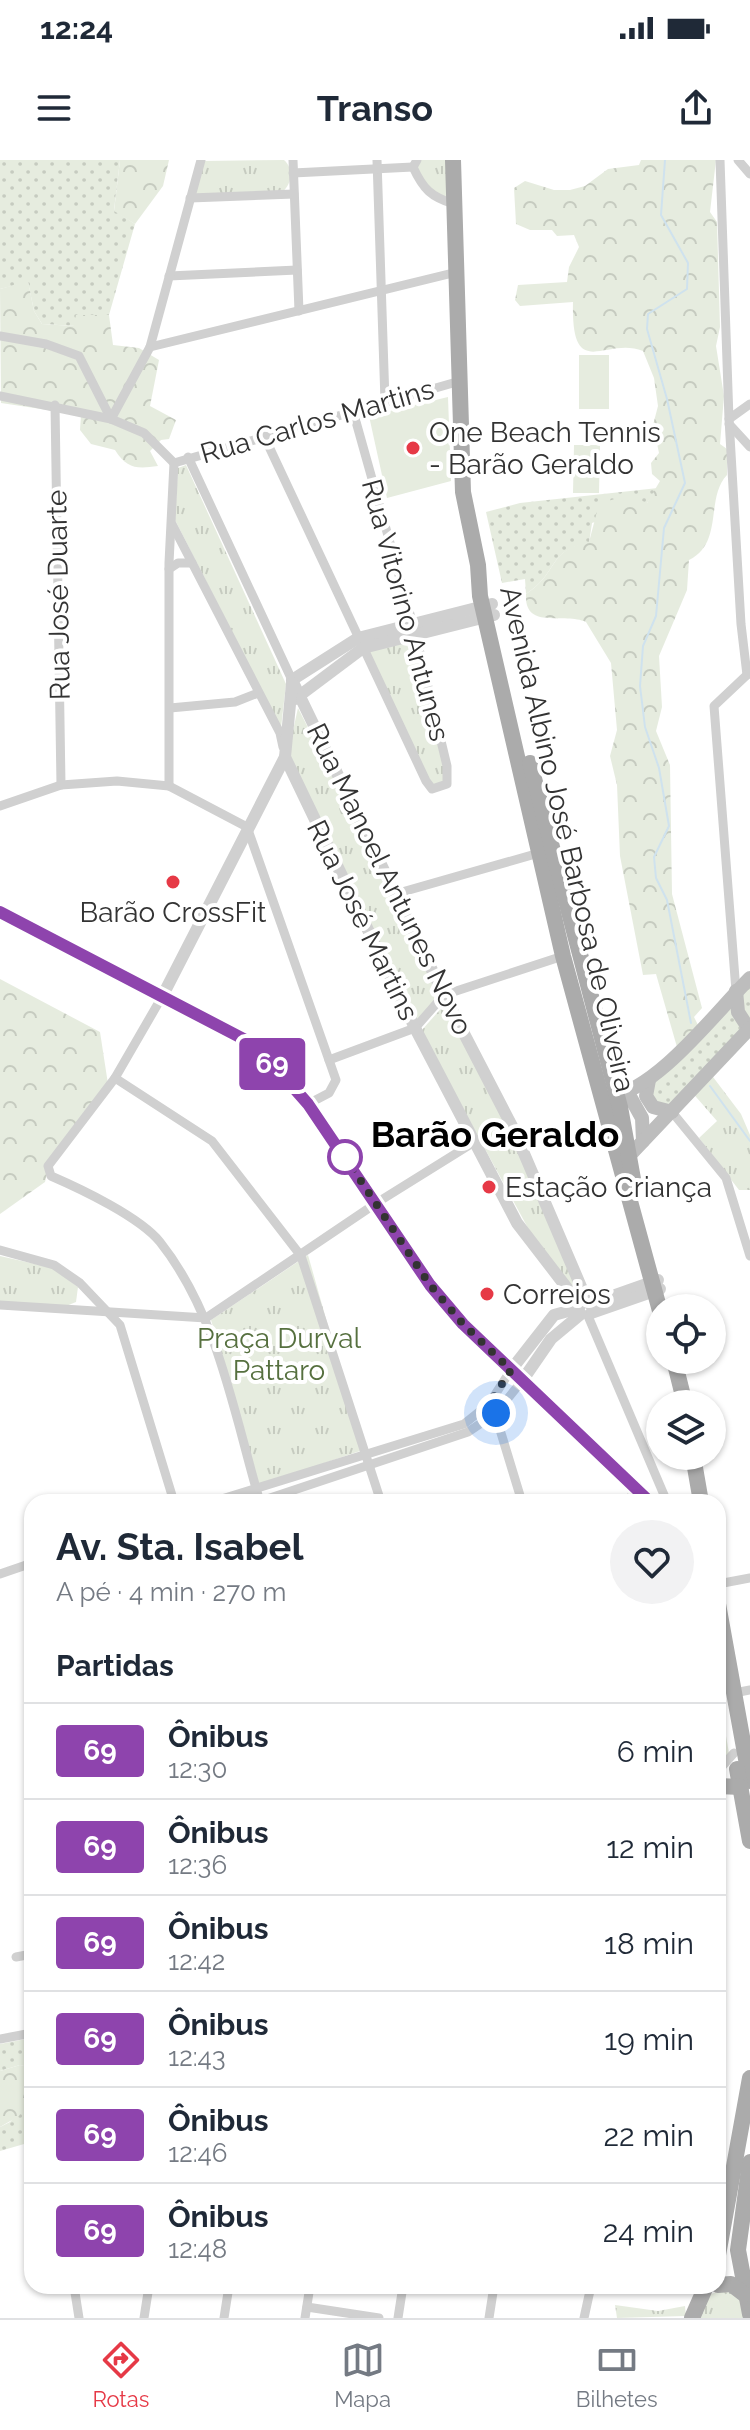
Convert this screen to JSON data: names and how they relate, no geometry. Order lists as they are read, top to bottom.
{
  "streets": {
    "main road": ["Avenida Albino José Barbosa de Oliveira"],
    "street": [
      "Rua Carlos Martins",
      "Rua José Duarte",
      "Rua Vitorino Antunes",
      "Rua Manoel Antunes Novo",
      "Rua José Martins"
    ]
  },
  "crossings": [
    ["Rua Carlos Martins", "Rua Vitorino Antunes"],
    ["Rua Carlos Martins", "Avenida Albino José Barbosa de Oliveira"],
    ["Rua Carlos Martins", "Rua Manoel Antunes Novo"],
    ["Rua Manoel Antunes Novo", "Rua José Martins"]
  ],
  "districts": ["Barão Geraldo"],
  "parks": ["Praça Durval Pattaro"],
  "places": [
    "One Beach Tennis - Barão Geraldo",
    "Barão CrossFit",
    "Estação Criança",
    "Correios"
  ],
  "lines": ["bus line 69"],
  "page": {
    "status": "12:24",
    "header": "Transo",
    "on_map": "69",
    "heading": [
      ["Av. Sta. Isabel", "A pé · 4 min · 270 m"],
      "Partidas"
    ],
    "list": [
      {
        "mark": "69",
        "name": "Ônibus",
        "note": "12:30",
        "value": "6 min"
      },
      {
        "mark": "69",
        "name": "Ônibus",
        "note": "12:36",
        "value": "12 min"
      },
      {
        "mark": "69",
        "name": "Ônibus",
        "note": "12:42",
        "value": "18 min"
      },
      {
        "mark": "69",
        "name": "Ônibus",
        "note": "12:43",
        "value": "19 min"
      },
      {
        "mark": "69",
        "name": "Ônibus",
        "note": "12:46",
        "value": "22 min"
      },
      {
        "mark": "69",
        "name": "Ônibus",
        "note": "12:48",
        "value": "24 min"
      }
    ],
    "tabs": ["Rotas", "Mapa", "Bilhetes"]
  }
}
